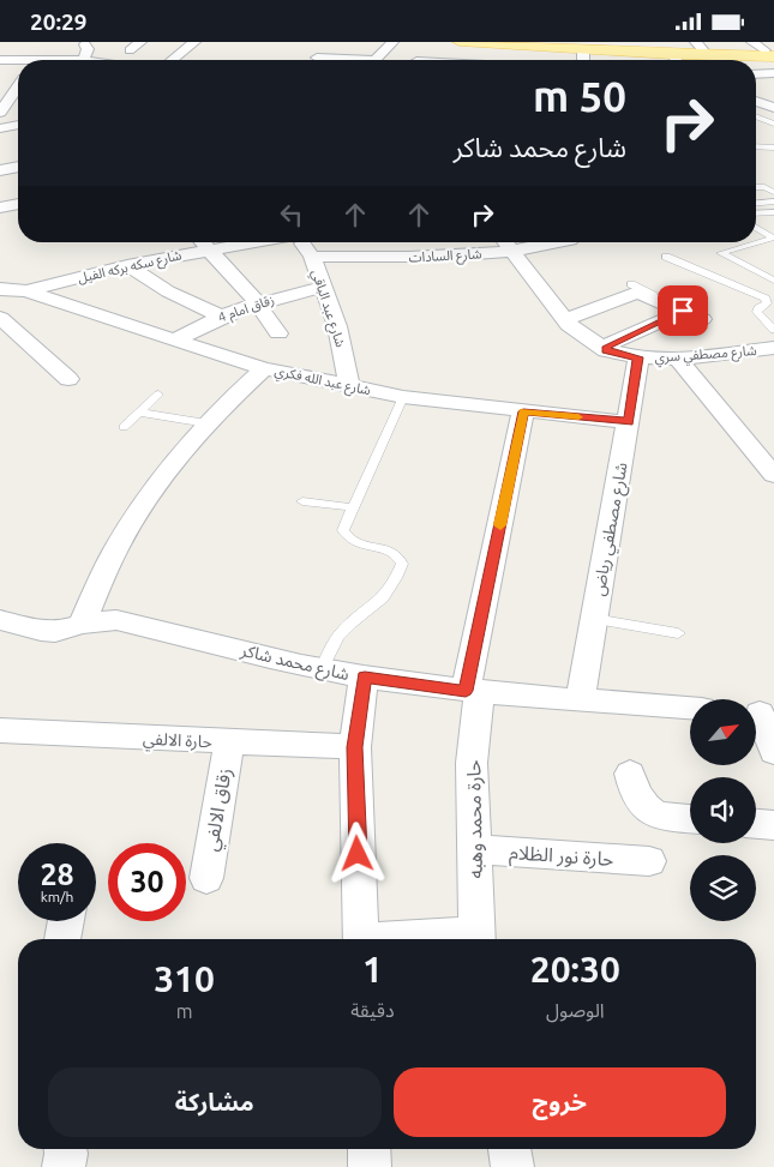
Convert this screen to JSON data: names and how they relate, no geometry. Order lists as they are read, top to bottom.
{
  "streets": {
    "street": [
      "شارع السادات",
      "شارع سكه بركه الفيل",
      "زقاق امام 4",
      "شارع عبد الباقي",
      "شارع مصطفي سري",
      "شارع عبد الله فكري",
      "شارع مصطفي رياض",
      "شارع محمد شاكر",
      "حارة الالفي",
      "زقاق الالفي",
      "حارة محمد وهبه",
      "حارة نور الظلام"
    ]
  },
  "crossings": [
    ["شارع السادات", "شارع عبد الباقي"],
    ["شارع السادات", "شارع مصطفي سري"],
    ["شارع سكه بركه الفيل", "شارع عبد الله فكري"],
    ["زقاق امام 4", "شارع عبد الباقي"],
    ["زقاق امام 4", "شارع عبد الله فكري"],
    ["شارع عبد الباقي", "شارع عبد الله فكري"],
    ["شارع مصطفي سري", "شارع مصطفي رياض"],
    ["شارع عبد الله فكري", "شارع مصطفي رياض"],
    ["شارع عبد الله فكري", "حارة محمد وهبه"],
    ["شارع مصطفي رياض", "شارع محمد شاكر"],
    ["شارع محمد شاكر", "حارة محمد وهبه"],
    ["حارة الالفي", "زقاق الالفي"],
    ["حارة محمد وهبه", "حارة نور الظلام"]
  ],
  "north": "top right",
  "page": {
    "status": "20:29",
    "turn": ["50 m", "شارع محمد شاكر"],
    "speed": "28 km/h",
    "limit": "30",
    "eta": [
      "20:30",
      "الوصول",
      "1",
      "دقيقة",
      "310",
      "m"
    ],
    "buttons": ["خروج", "مشاركة"]
  }
}
